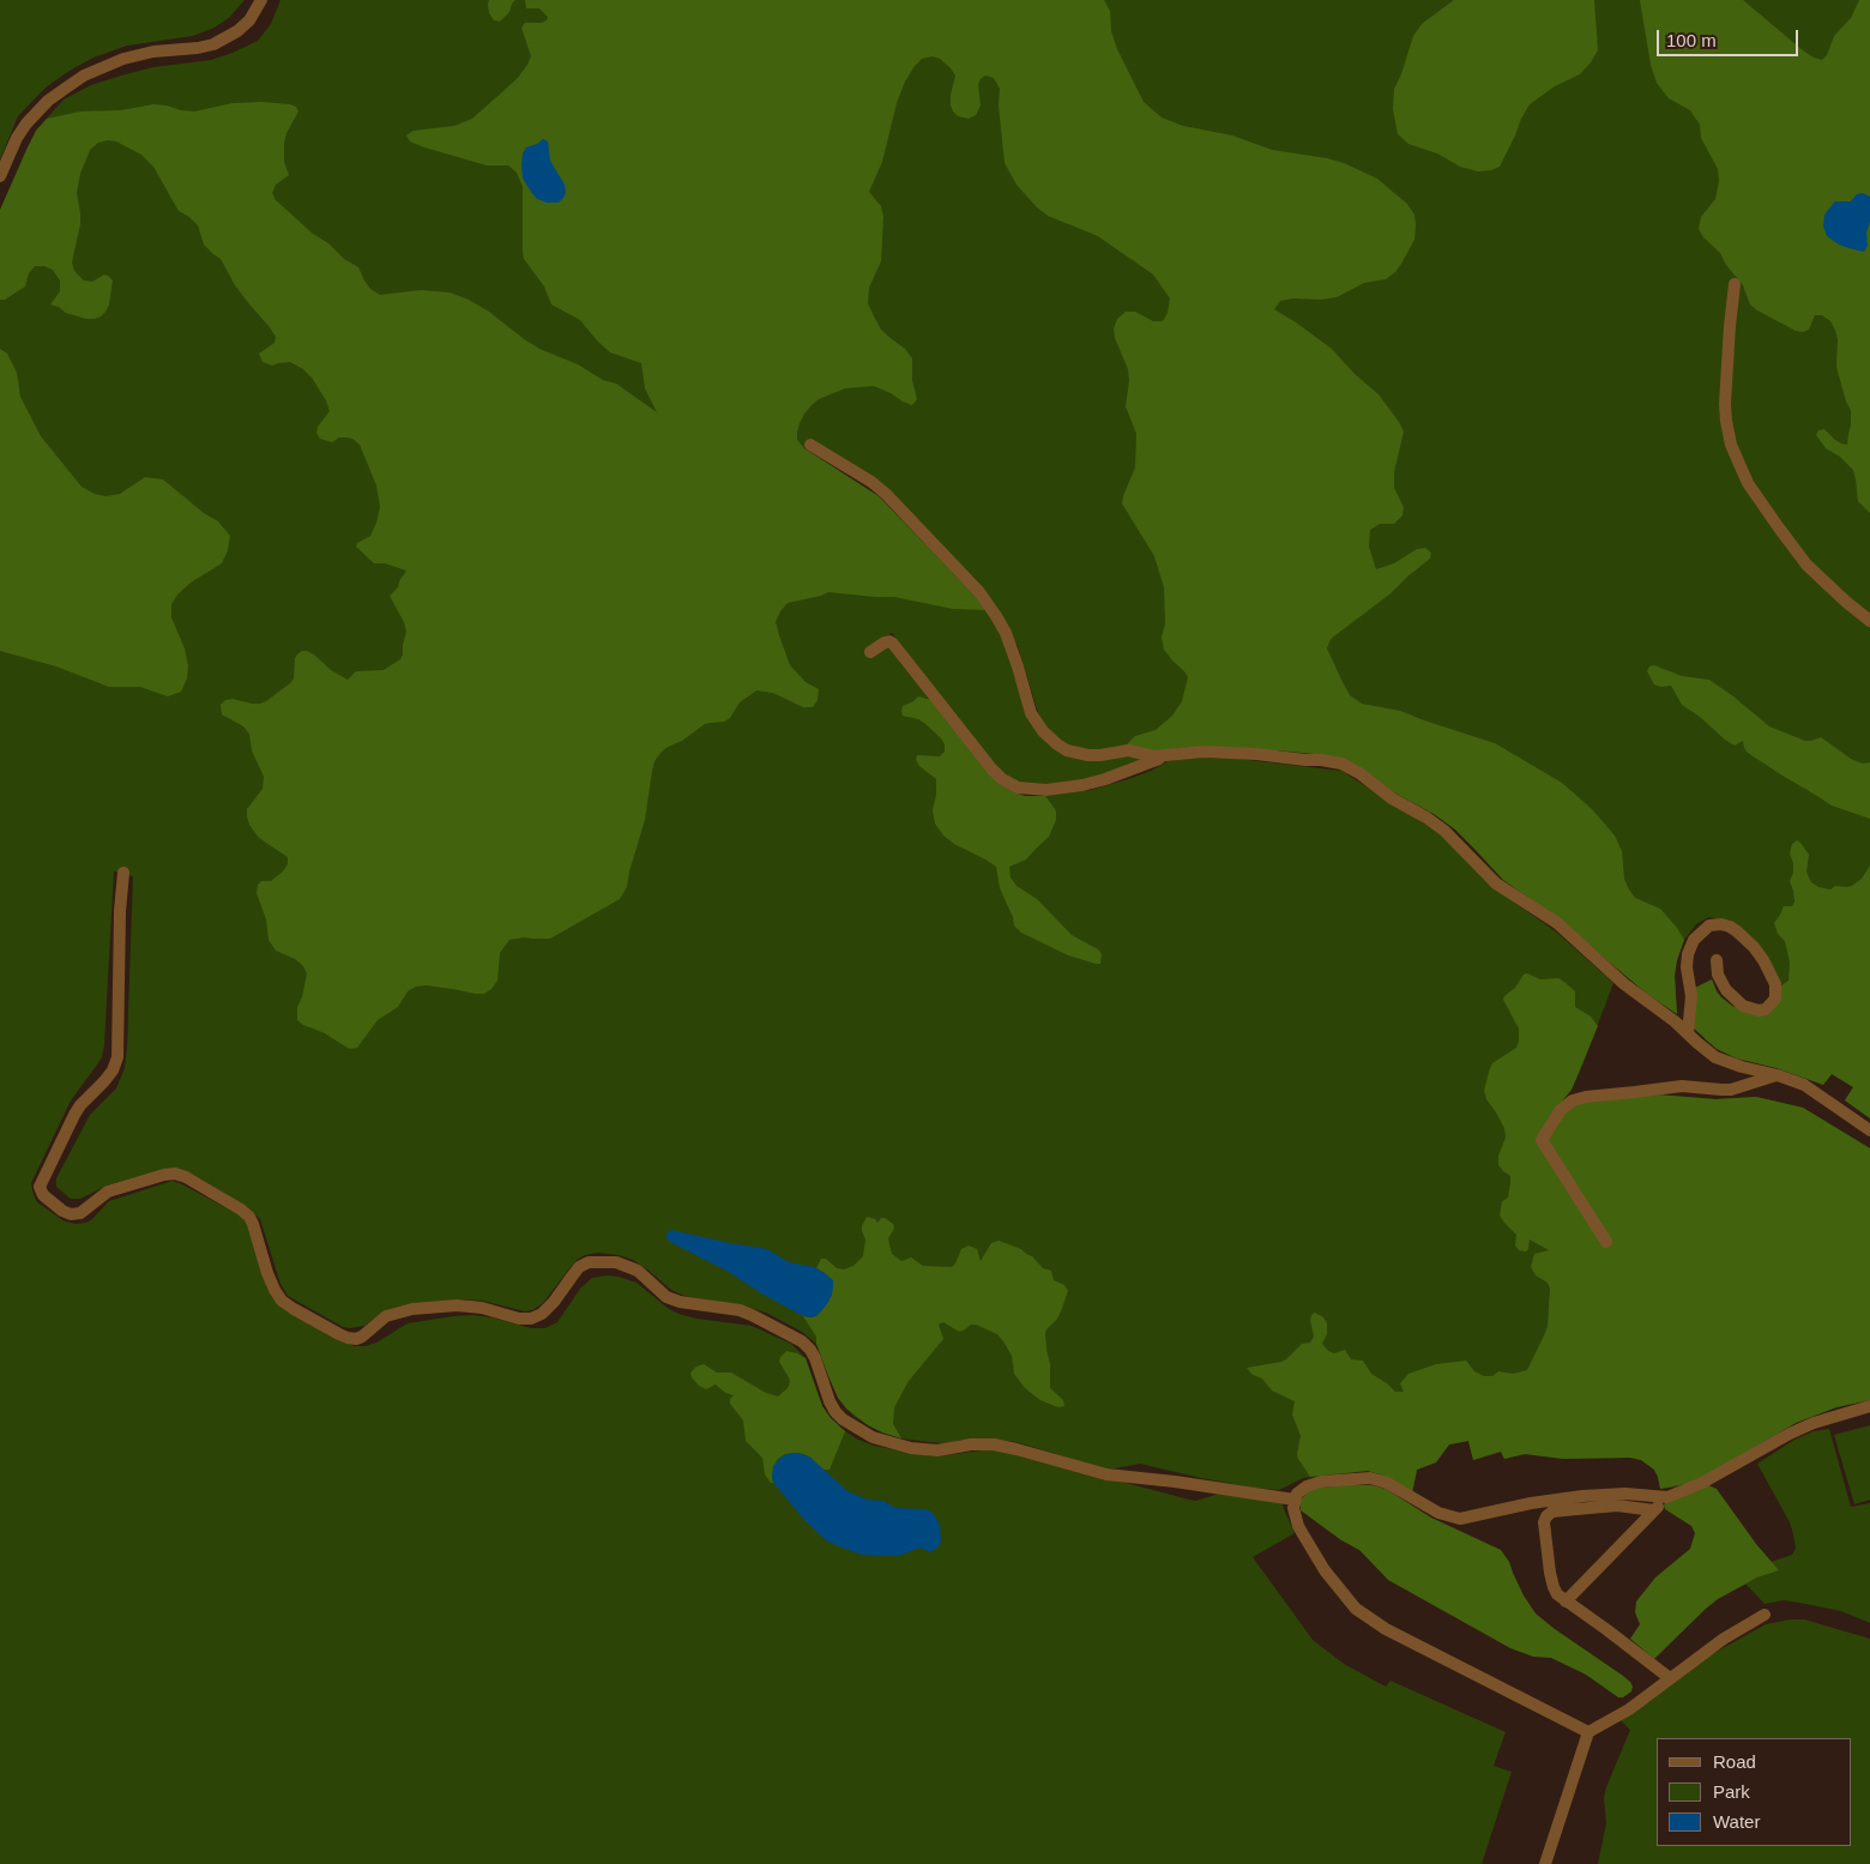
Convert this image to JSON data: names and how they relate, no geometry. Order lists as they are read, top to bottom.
{
  "legend": ["Road", "Park", "Water"],
  "scale_bar": "100 m"
}
